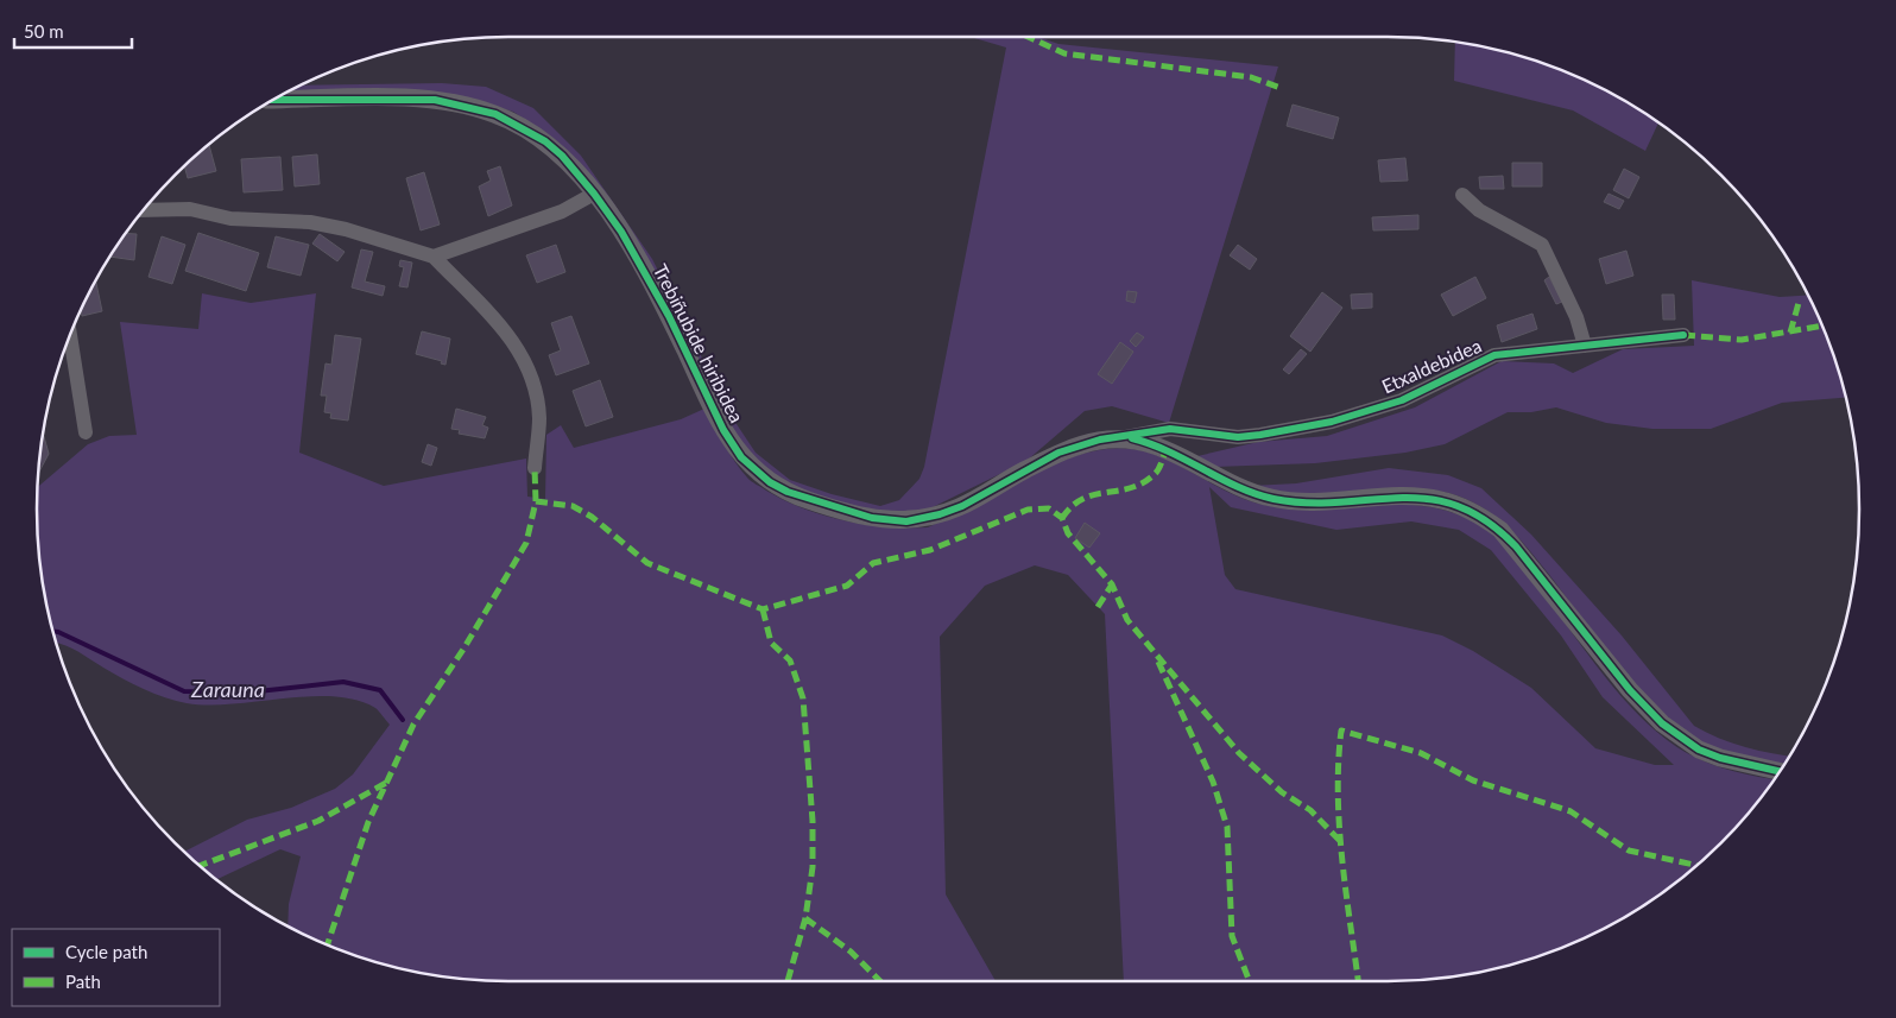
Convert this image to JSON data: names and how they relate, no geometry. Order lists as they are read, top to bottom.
{
  "streets": {
    "street": ["Trebiñubide hiribidea", "Etxaldebidea"]
  },
  "crossings": [
    ["Trebiñubide hiribidea", "Etxaldebidea"]
  ],
  "water": ["Zarauna"],
  "legend": ["Cycle path", "Path"],
  "scale_bar": "50 m"
}
